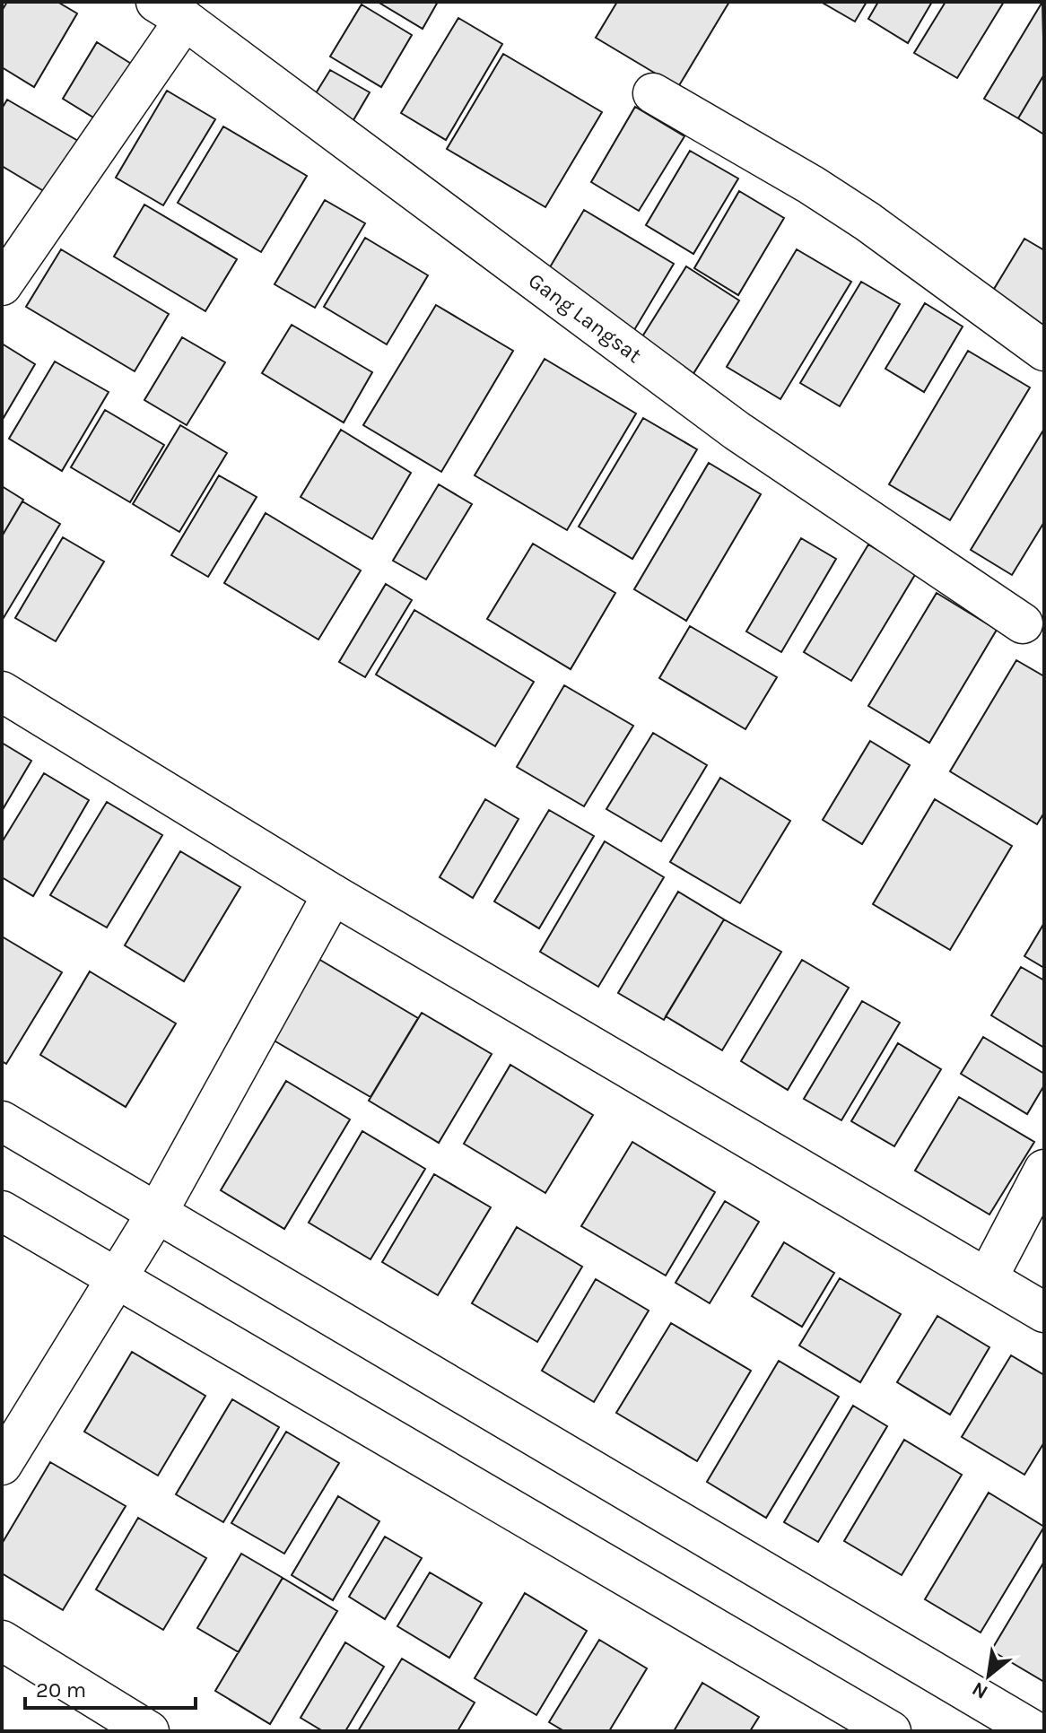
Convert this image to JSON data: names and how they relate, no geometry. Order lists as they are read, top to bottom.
{
  "streets": {
    "street": ["Gang Langsat"]
  },
  "scale_bar": "20 m",
  "north": "bottom left"
}
